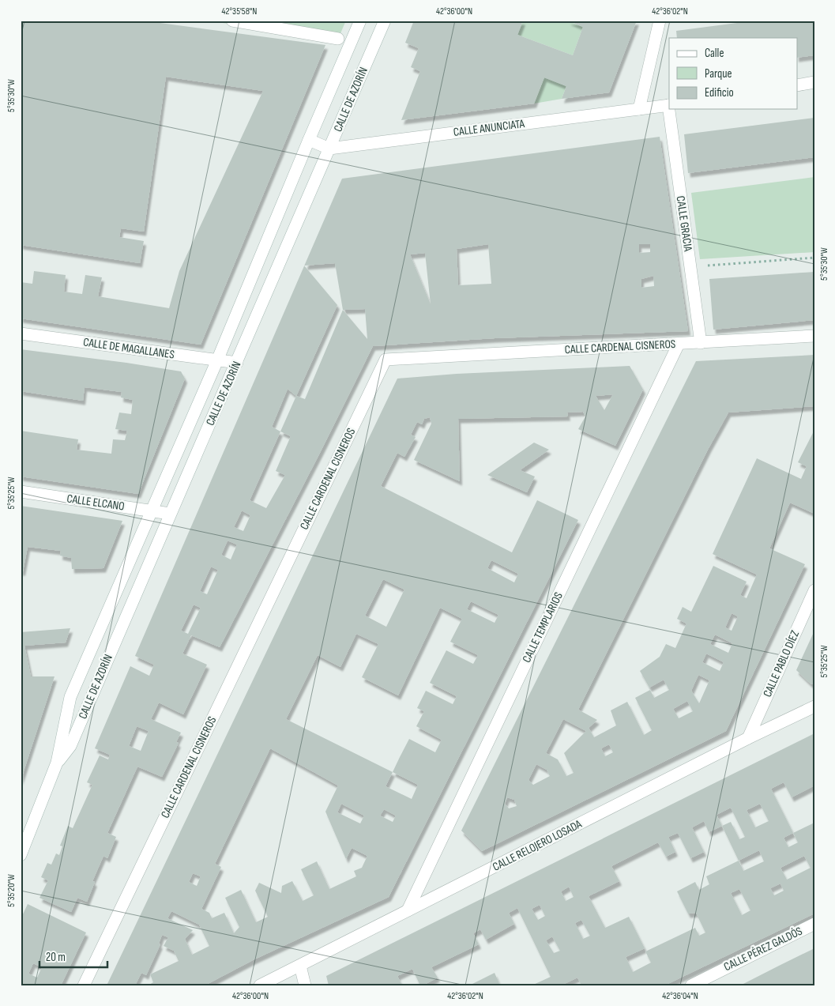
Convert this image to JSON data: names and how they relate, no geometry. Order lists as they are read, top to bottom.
{
  "streets": {
    "street": [
      "CALLE DE AZORÍN",
      "CALLE ANUNCIATA",
      "CALLE GRACIA",
      "CALLE CARDENAL CISNEROS",
      "CALLE DE MAGALLANES",
      "CALLE ELCANO",
      "CALLE TEMPLARIOS",
      "CALLE PABLO DÍEZ",
      "CALLE RELOJERO LOSADA",
      "CALLE PÉREZ GALDÓS"
    ]
  },
  "crossings": [
    ["CALLE DE AZORÍN", "CALLE ANUNCIATA"],
    ["CALLE DE AZORÍN", "CALLE DE MAGALLANES"],
    ["CALLE DE AZORÍN", "CALLE ELCANO"],
    ["CALLE GRACIA", "CALLE CARDENAL CISNEROS"],
    ["CALLE CARDENAL CISNEROS", "CALLE TEMPLARIOS"],
    ["CALLE TEMPLARIOS", "CALLE RELOJERO LOSADA"],
    ["CALLE PABLO DÍEZ", "CALLE RELOJERO LOSADA"]
  ],
  "legend": ["Calle", "Parque", "Edificio"],
  "scale_bar": "20 m",
  "coordinates": [
    "42°35'58\"N",
    "42°36'00\"N",
    "42°36'02\"N",
    "5°35'30\"W",
    "5°35'25\"W",
    "5°35'20\"W",
    "42°36'04\"N"
  ]
}
